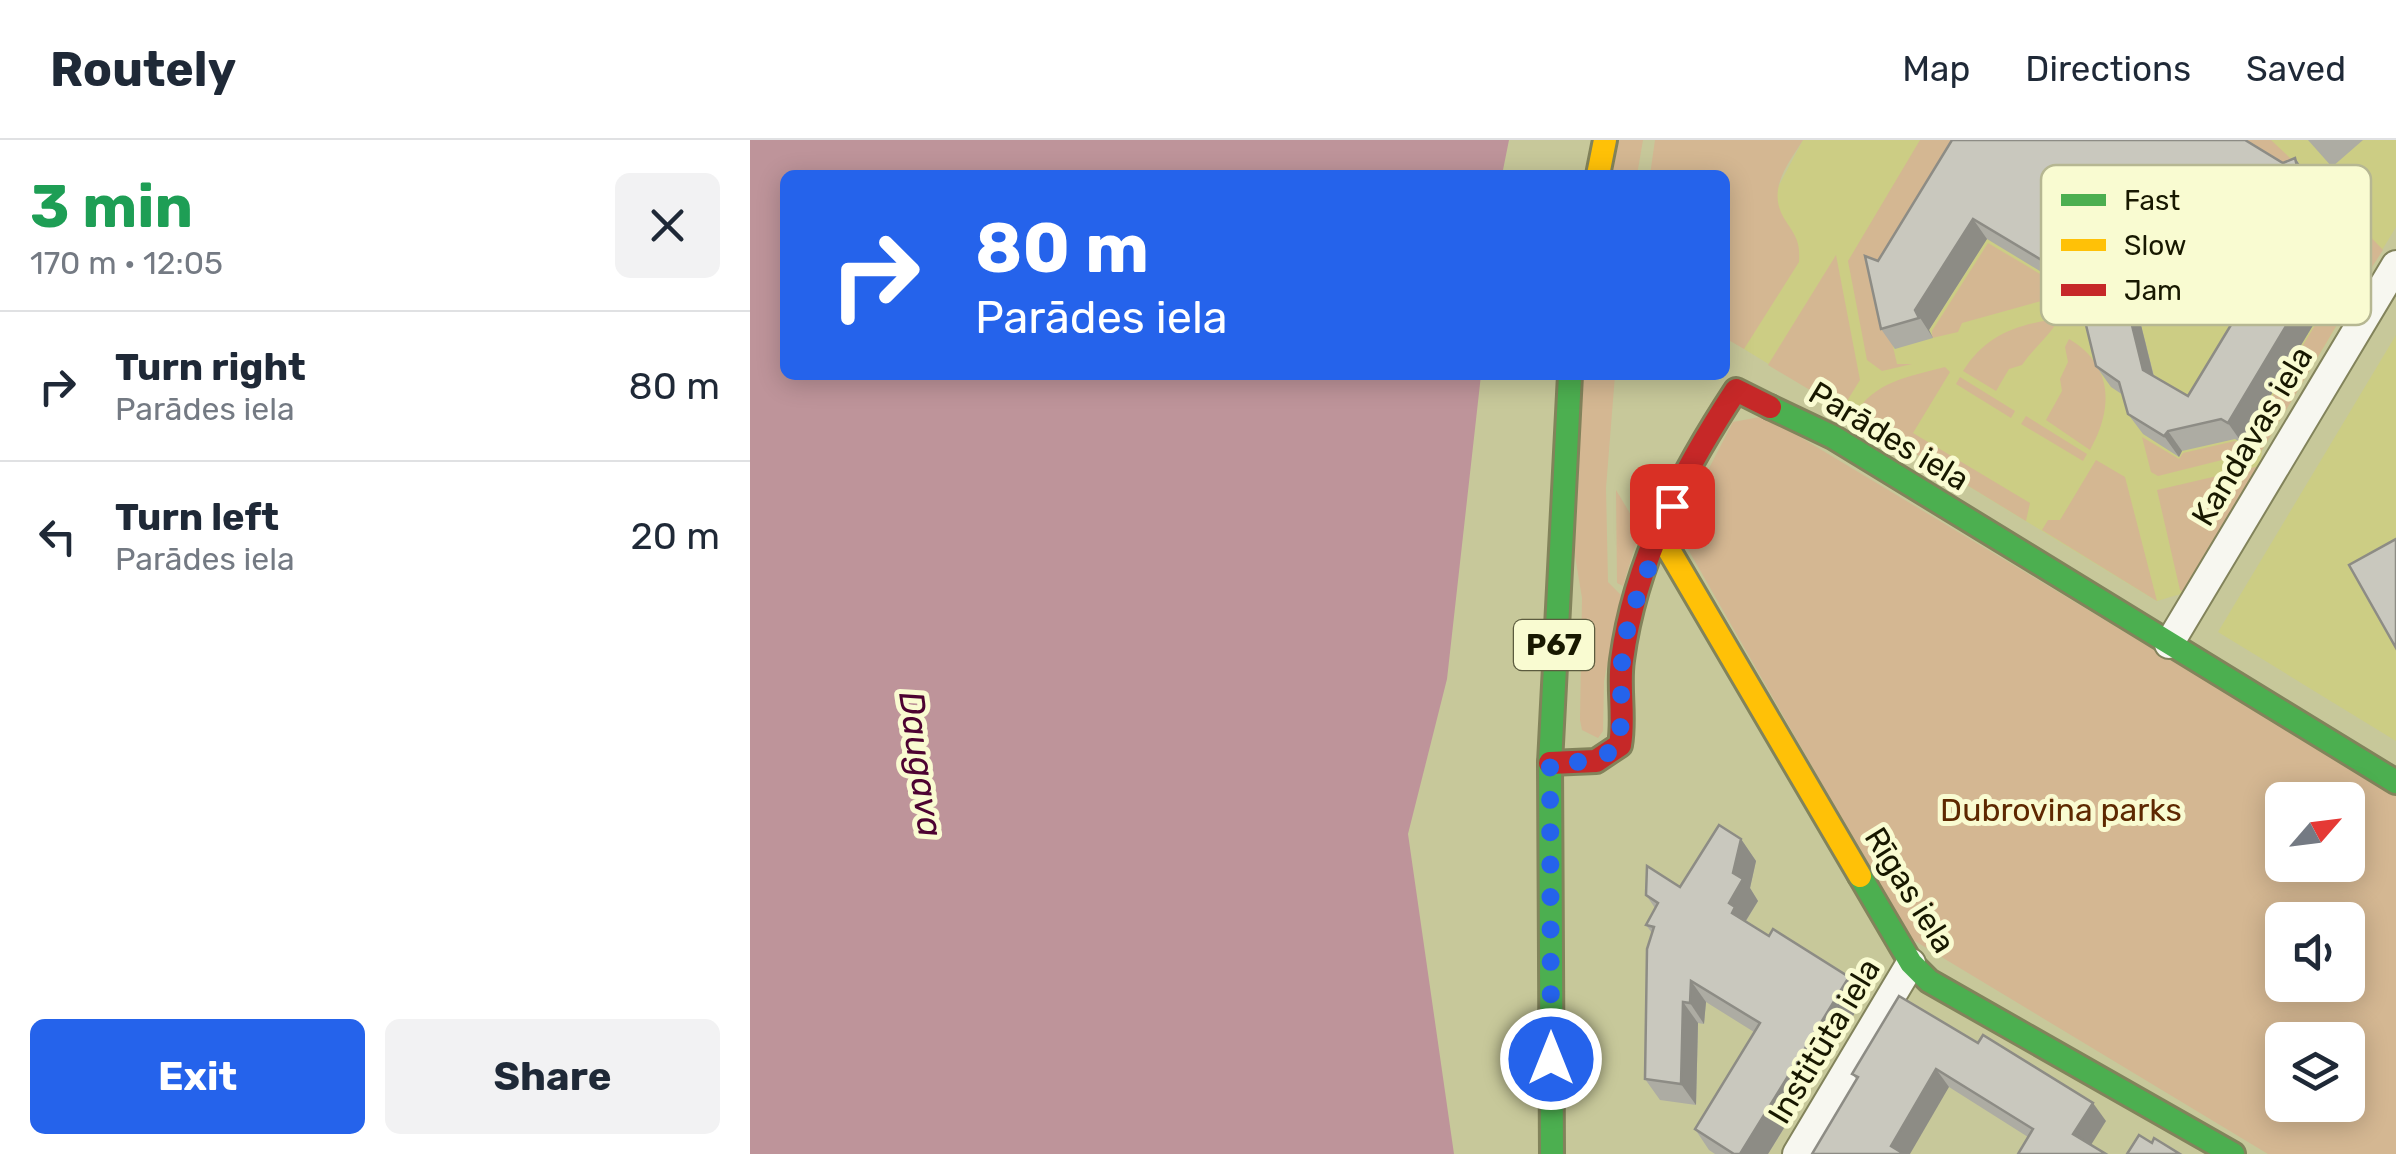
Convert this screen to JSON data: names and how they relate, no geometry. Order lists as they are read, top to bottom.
{
  "streets": {
    "street": [
      "Parādes iela",
      "Kandavas iela",
      "P67",
      "Rīgas iela",
      "Institūta iela"
    ]
  },
  "crossings": [
    ["Parādes iela", "Kandavas iela"],
    ["Parādes iela", "P67"],
    ["Parādes iela", "Rīgas iela"],
    ["Rīgas iela", "Institūta iela"]
  ],
  "water": ["Daugava"],
  "parks": ["Dubrovina parks"],
  "legend": ["Fast", "Slow", "Jam"],
  "north": "top right",
  "page": {
    "header": "Routely",
    "nav": ["Map", "Directions", "Saved"],
    "heading": ["3 min", "170 m · 12:05"],
    "turn": ["80 m", "Parādes iela"],
    "list": [
      {
        "name": "Turn right",
        "note": "Parādes iela",
        "value": "80 m"
      },
      {
        "name": "Turn left",
        "note": "Parādes iela",
        "value": "20 m"
      }
    ],
    "buttons": ["Exit", "Share"]
  }
}
